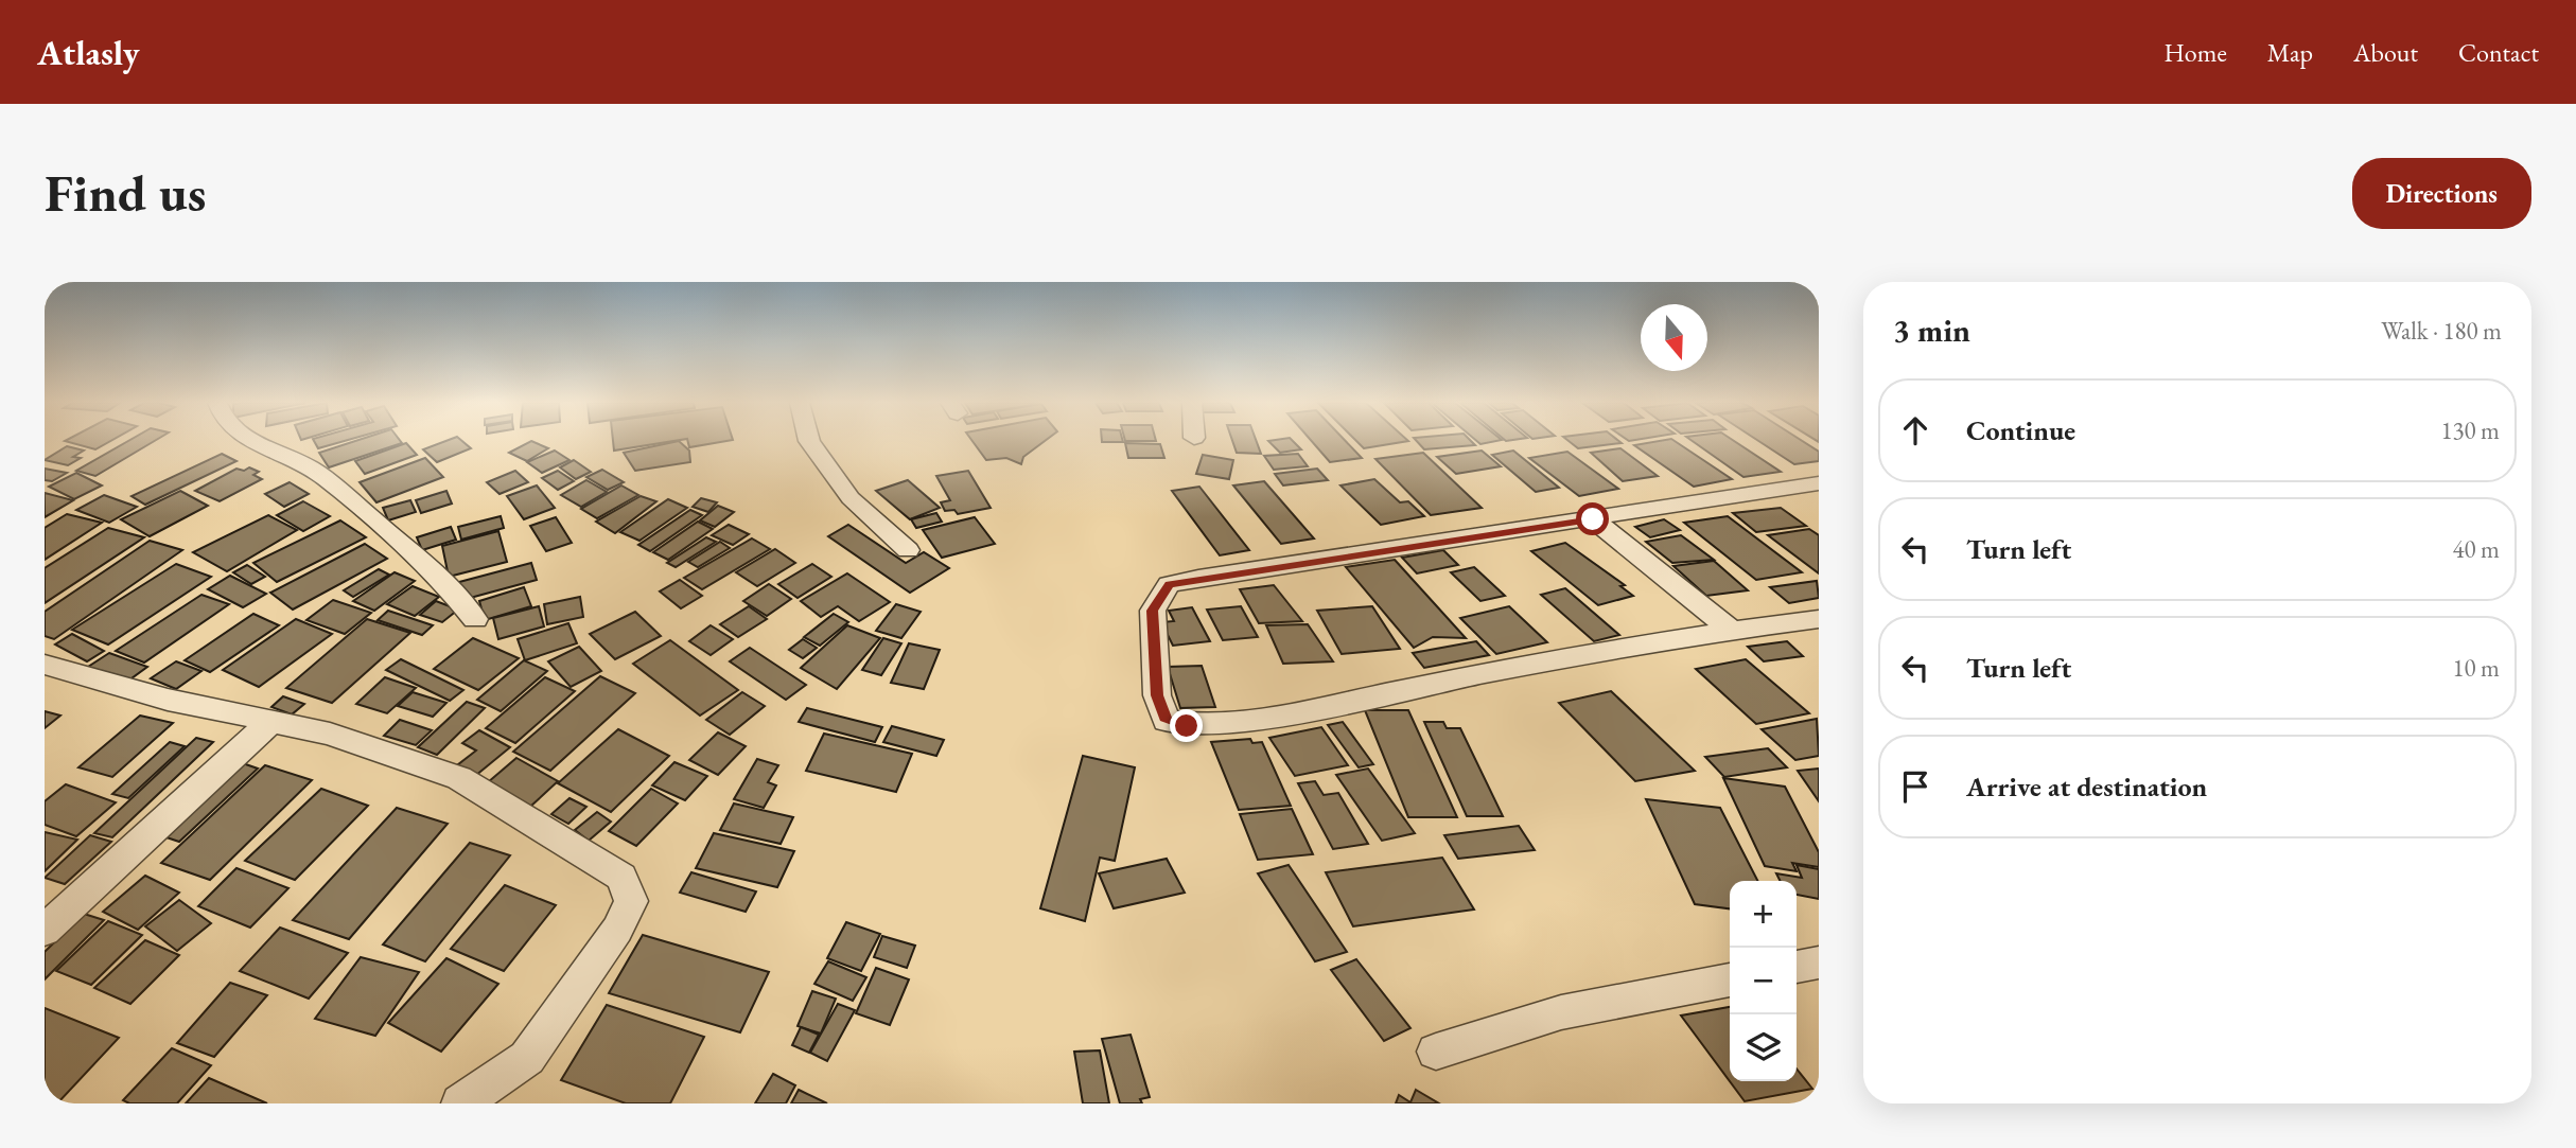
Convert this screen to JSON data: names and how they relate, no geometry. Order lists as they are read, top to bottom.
{
  "north": "bottom",
  "page": {
    "header": "Atlasly",
    "nav": [
      "Home",
      "Map",
      "About",
      "Contact"
    ],
    "buttons": "Directions",
    "title": "Find us",
    "heading": ["3 min", "Walk · 180 m"],
    "list": [
      ["Continue", "130 m"],
      ["Turn left", "40 m"],
      ["Turn left", "10 m"],
      "Arrive at destination"
    ],
    "map_buttons": ["+", "−"]
  }
}
